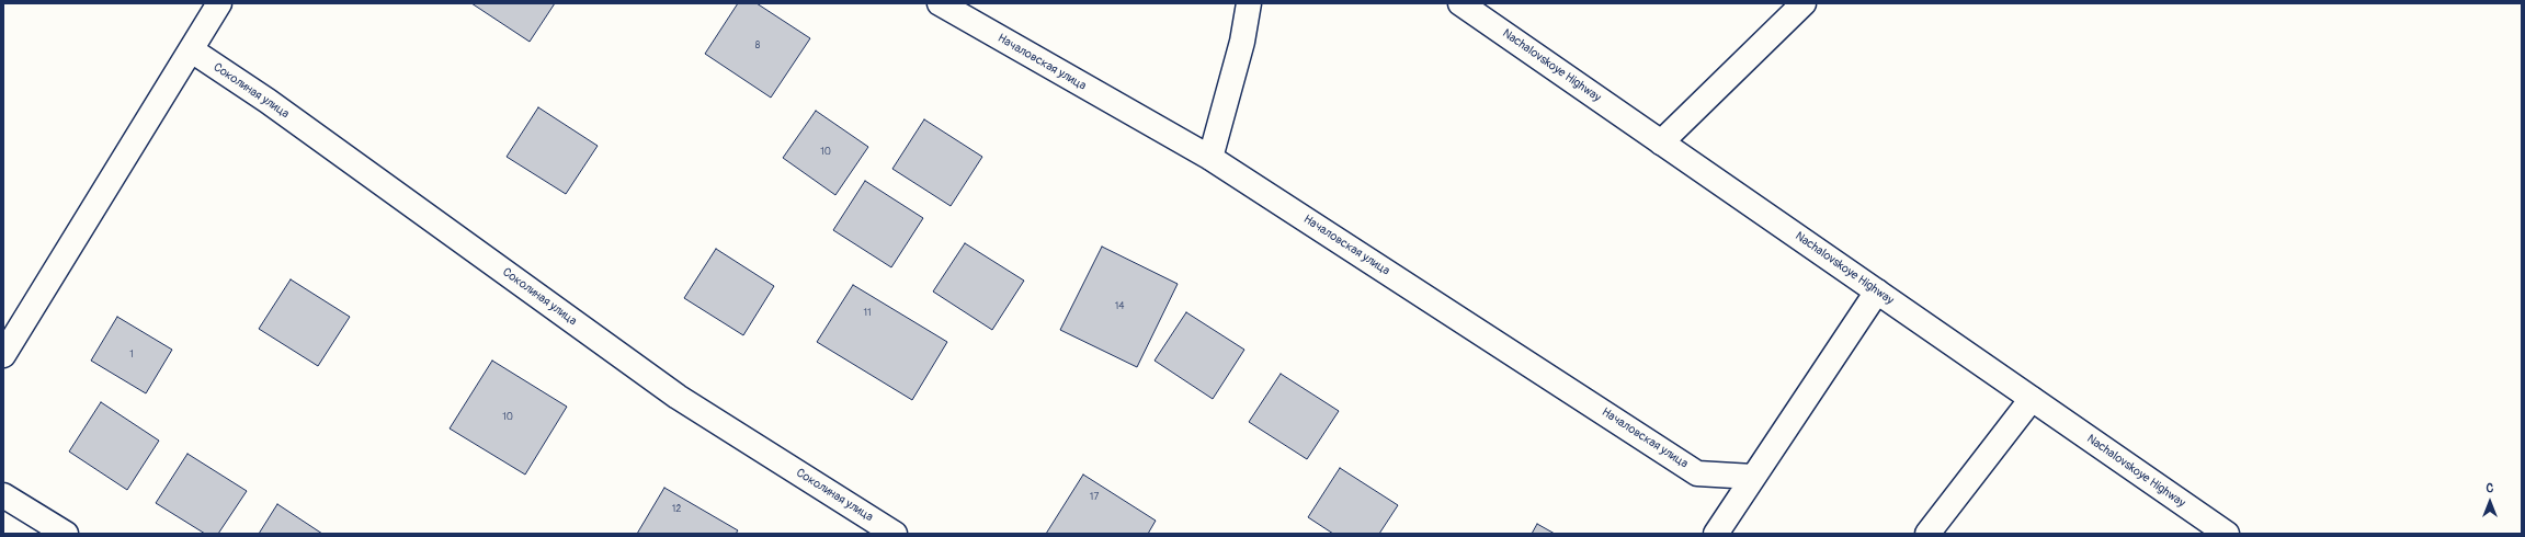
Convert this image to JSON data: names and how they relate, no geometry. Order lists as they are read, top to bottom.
{
  "streets": {
    "street": ["Началовская улица", "Nachalovskoye Highway", "Соколиная улица"]
  },
  "house_numbers": [
    "8",
    "10",
    "14",
    "11",
    "1",
    "10",
    "17",
    "12"
  ],
  "north": "top"
}
